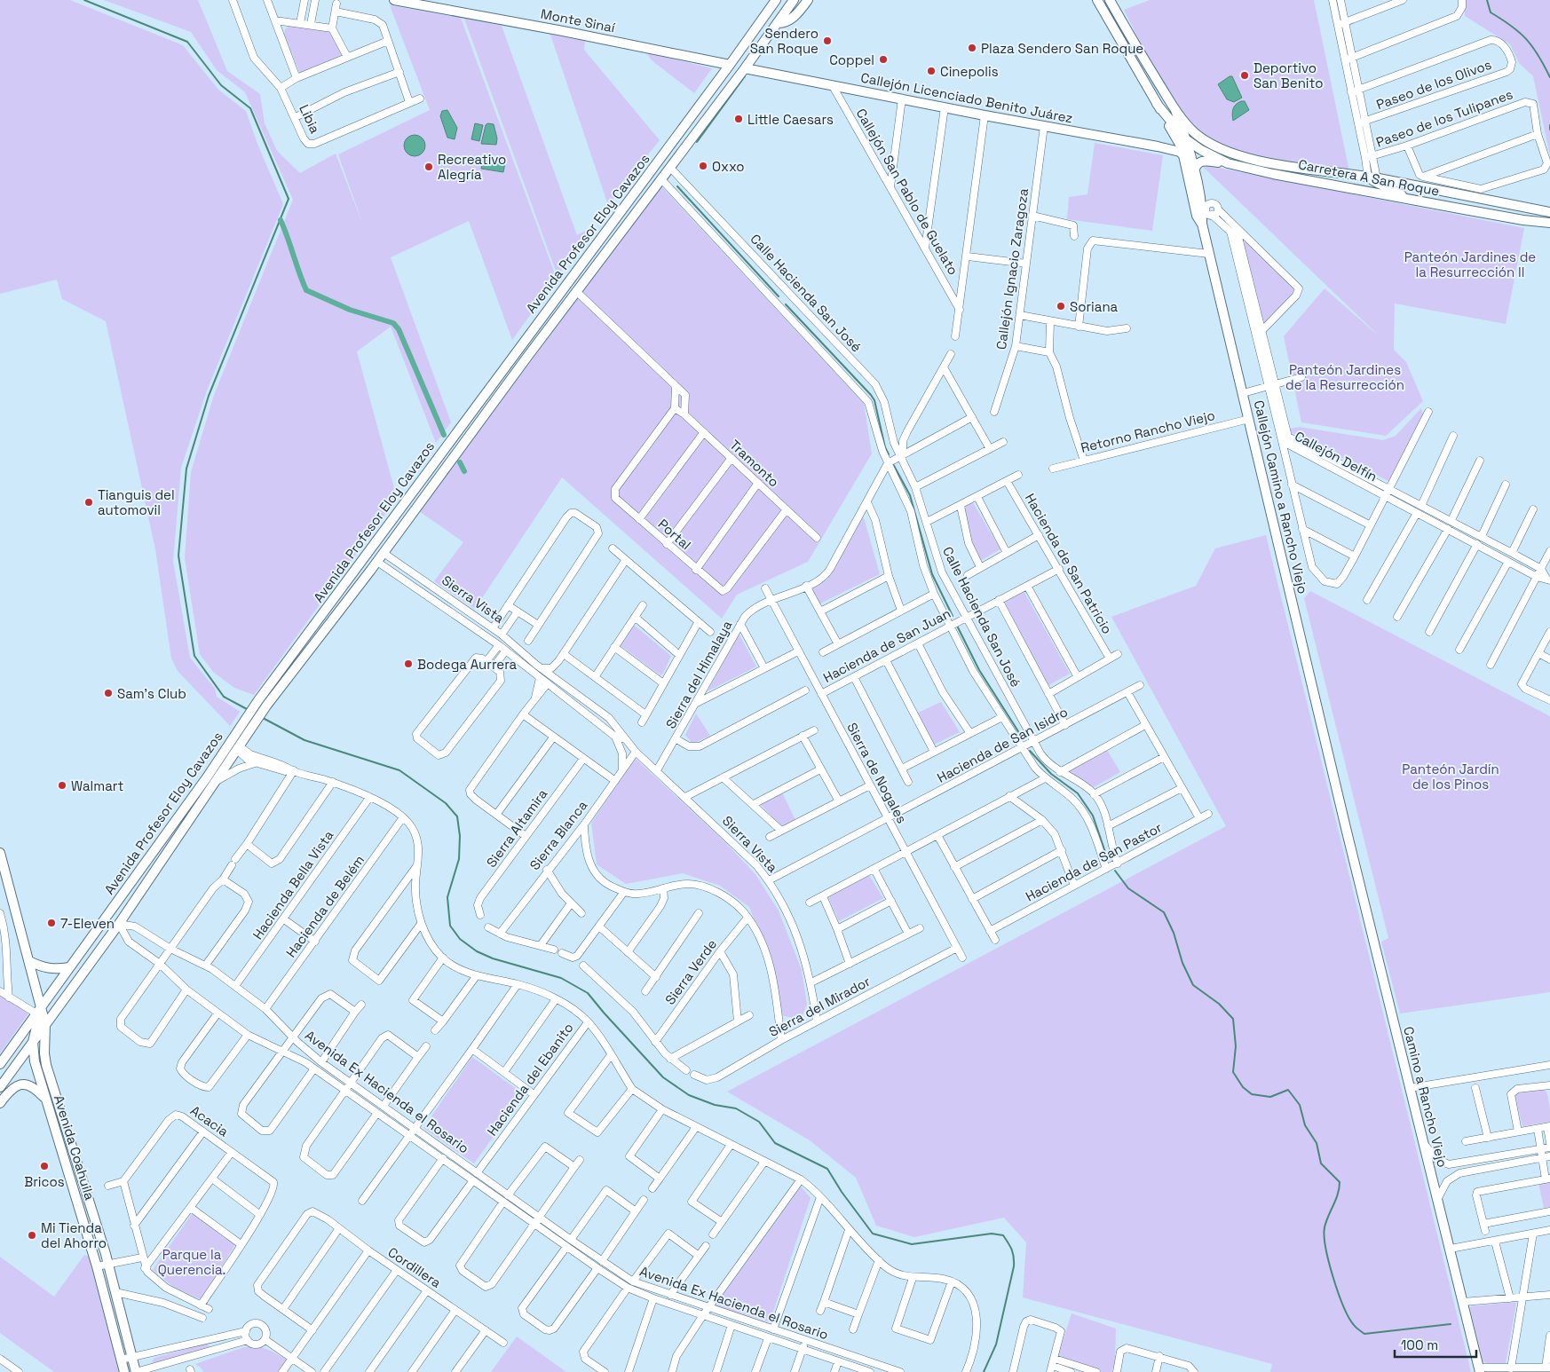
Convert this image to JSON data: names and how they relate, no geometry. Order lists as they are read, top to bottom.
{
  "streets": {
    "main road": [
      "Monte Sinaí",
      "Callejón Licenciado Benito Juárez",
      "Carretera A San Roque",
      "Avenida Profesor Eloy Cavazos",
      "Callejón Camino a Rancho Viejo",
      "Camino a Rancho Viejo",
      "Avenida Coahuila"
    ],
    "street": [
      "Paseo de los Olivos",
      "Paseo de los Tulipanes",
      "Libia",
      "Callejón San Pablo de Guelato",
      "Callejón Ignacio Zaragoza",
      "Calle Hacienda San José",
      "Retorno Rancho Viejo",
      "Callejón Delfín",
      "Tramonto",
      "Portal",
      "Hacienda de San Patricio",
      "Sierra Vista",
      "Hacienda de San Juan",
      "Sierra del Himalaya",
      "Hacienda de San Isidro",
      "Sierra de Nogales",
      "Sierra Altamira",
      "Sierra Blanca",
      "Hacienda de San Pastor",
      "Hacienda Bella Vista",
      "Hacienda de Belém",
      "Sierra Verde",
      "Sierra del Mirador",
      "Hacienda del Ebanito",
      "Avenida Ex Hacienda el Rosario",
      "Acacia",
      "Cordillera"
    ]
  },
  "crossings": [
    ["Monte Sinaí", "Avenida Profesor Eloy Cavazos"],
    ["Callejón Licenciado Benito Juárez", "Carretera A San Roque"],
    ["Callejón Licenciado Benito Juárez", "Callejón San Pablo de Guelato"],
    ["Callejón Licenciado Benito Juárez", "Avenida Profesor Eloy Cavazos"],
    ["Callejón Licenciado Benito Juárez", "Callejón Ignacio Zaragoza"],
    ["Callejón Licenciado Benito Juárez", "Callejón Camino a Rancho Viejo"],
    ["Carretera A San Roque", "Callejón Camino a Rancho Viejo"],
    ["Avenida Profesor Eloy Cavazos", "Calle Hacienda San José"],
    ["Avenida Profesor Eloy Cavazos", "Sierra Vista"],
    ["Avenida Profesor Eloy Cavazos", "Avenida Ex Hacienda el Rosario"],
    ["Avenida Profesor Eloy Cavazos", "Avenida Coahuila"],
    ["Calle Hacienda San José", "Hacienda de San Juan"],
    ["Calle Hacienda San José", "Sierra del Himalaya"],
    ["Calle Hacienda San José", "Hacienda de San Isidro"],
    ["Calle Hacienda San José", "Hacienda de San Pastor"],
    ["Retorno Rancho Viejo", "Callejón Camino a Rancho Viejo"],
    ["Tramonto", "Portal"],
    ["Callejón Camino a Rancho Viejo", "Camino a Rancho Viejo"],
    ["Hacienda de San Patricio", "Hacienda de San Juan"],
    ["Sierra Vista", "Sierra del Himalaya"],
    ["Sierra Vista", "Hacienda de San Isidro"],
    ["Sierra Vista", "Sierra Blanca"],
    ["Sierra Vista", "Sierra del Mirador"],
    ["Hacienda de San Juan", "Sierra de Nogales"],
    ["Sierra del Himalaya", "Sierra de Nogales"],
    ["Hacienda de San Isidro", "Sierra de Nogales"],
    ["Sierra de Nogales", "Sierra del Mirador"],
    ["Hacienda Bella Vista", "Avenida Ex Hacienda el Rosario"],
    ["Hacienda de Belém", "Avenida Ex Hacienda el Rosario"],
    ["Hacienda del Ebanito", "Avenida Ex Hacienda el Rosario"]
  ],
  "parks": [
    "Panteón Jardines de la Resurrección II",
    "Panteón Jardines de la Resurrección",
    "Panteón Jardín de los Pinos",
    "Parque la Querencia."
  ],
  "places": [
    "Sendero San Roque",
    "Plaza Sendero San Roque",
    "Coppel",
    "Cinepolis",
    "Deportivo San Benito",
    "Little Caesars",
    "Oxxo",
    "Recreativo Alegría",
    "Soriana",
    "Tianguis del automovil",
    "Bodega Aurrera",
    "Sam's Club",
    "Walmart",
    "7-Eleven",
    "Bricos",
    "Mi Tienda del Ahorro"
  ],
  "scale_bar": "100 m"
}
